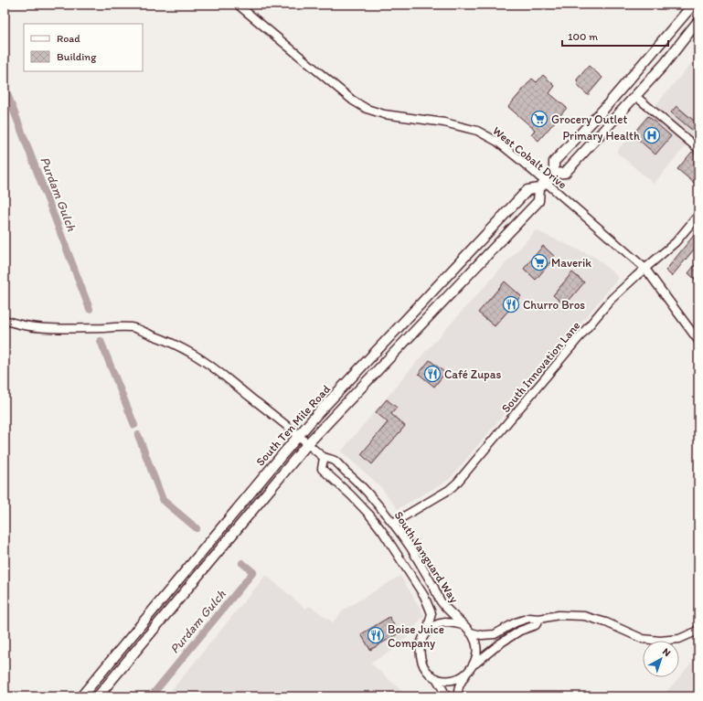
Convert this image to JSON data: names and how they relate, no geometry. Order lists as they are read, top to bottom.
{
  "streets": {
    "main road": ["South Ten Mile Road"],
    "street": ["West Cobalt Drive", "South Innovation Lane", "South Vanguard Way"]
  },
  "crossings": [
    ["West Cobalt Drive", "South Innovation Lane"],
    ["West Cobalt Drive", "South Ten Mile Road"],
    ["South Innovation Lane", "South Vanguard Way"],
    ["South Ten Mile Road", "South Vanguard Way"]
  ],
  "water": ["Purdam Gulch"],
  "places": {
    "supermarket": ["Grocery Outlet", "Maverik"],
    "hospital": ["Primary Health"],
    "restaurant": ["Churro Bros", "Café Zupas", "Boise Juice Company"]
  },
  "legend": ["Road", "Building"],
  "scale_bar": "100 m",
  "north": "top right"
}
